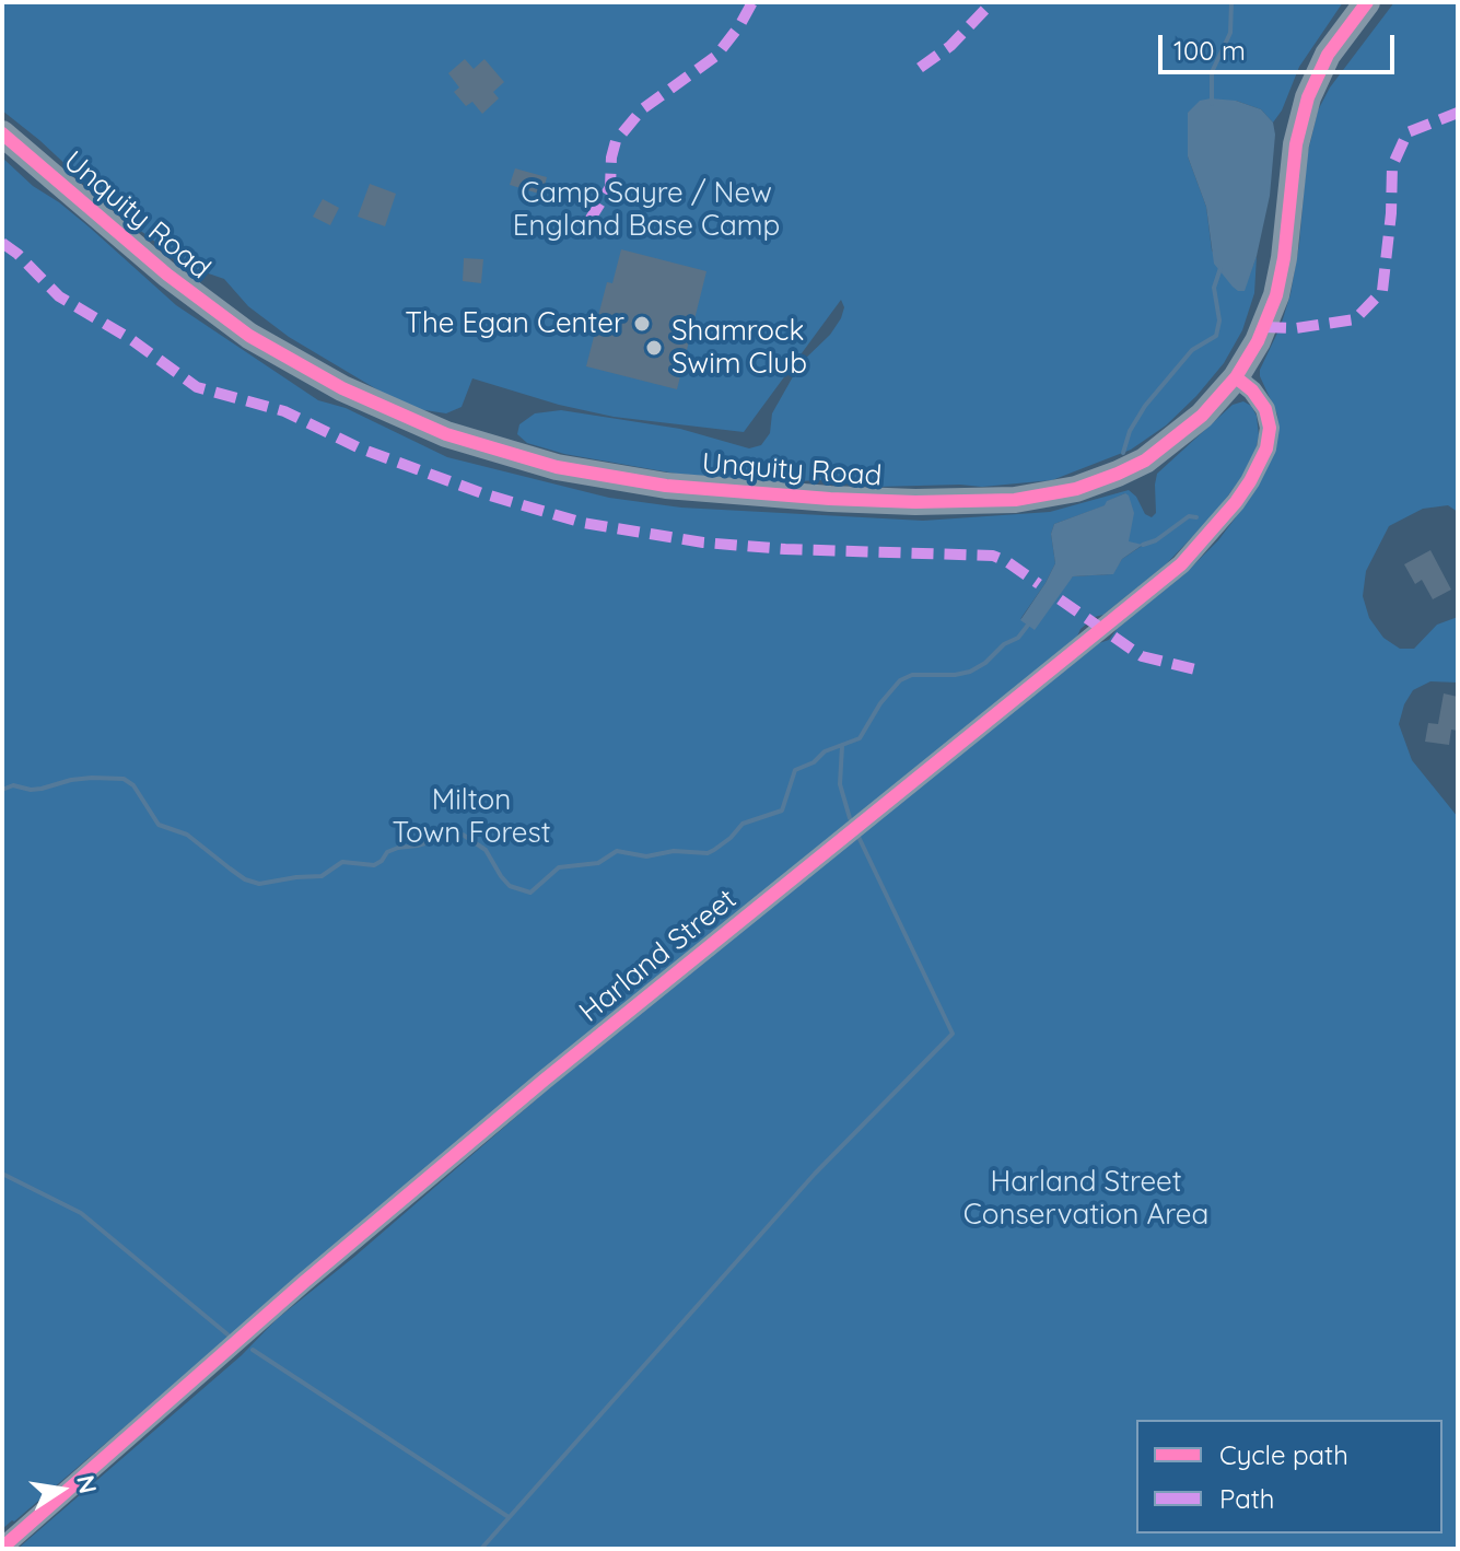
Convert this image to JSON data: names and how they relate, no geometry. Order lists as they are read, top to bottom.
{
  "streets": {
    "main road": ["Unquity Road"],
    "street": ["Harland Street"]
  },
  "crossings": [
    ["Unquity Road", "Harland Street"]
  ],
  "parks": ["Camp Sayre / New England Base Camp", "Milton Town Forest", "Harland Street Conservation Area"],
  "places": ["The Egan Center", "Shamrock Swim Club"],
  "legend": ["Cycle path", "Path"],
  "scale_bar": "100 m",
  "north": "right"
}
